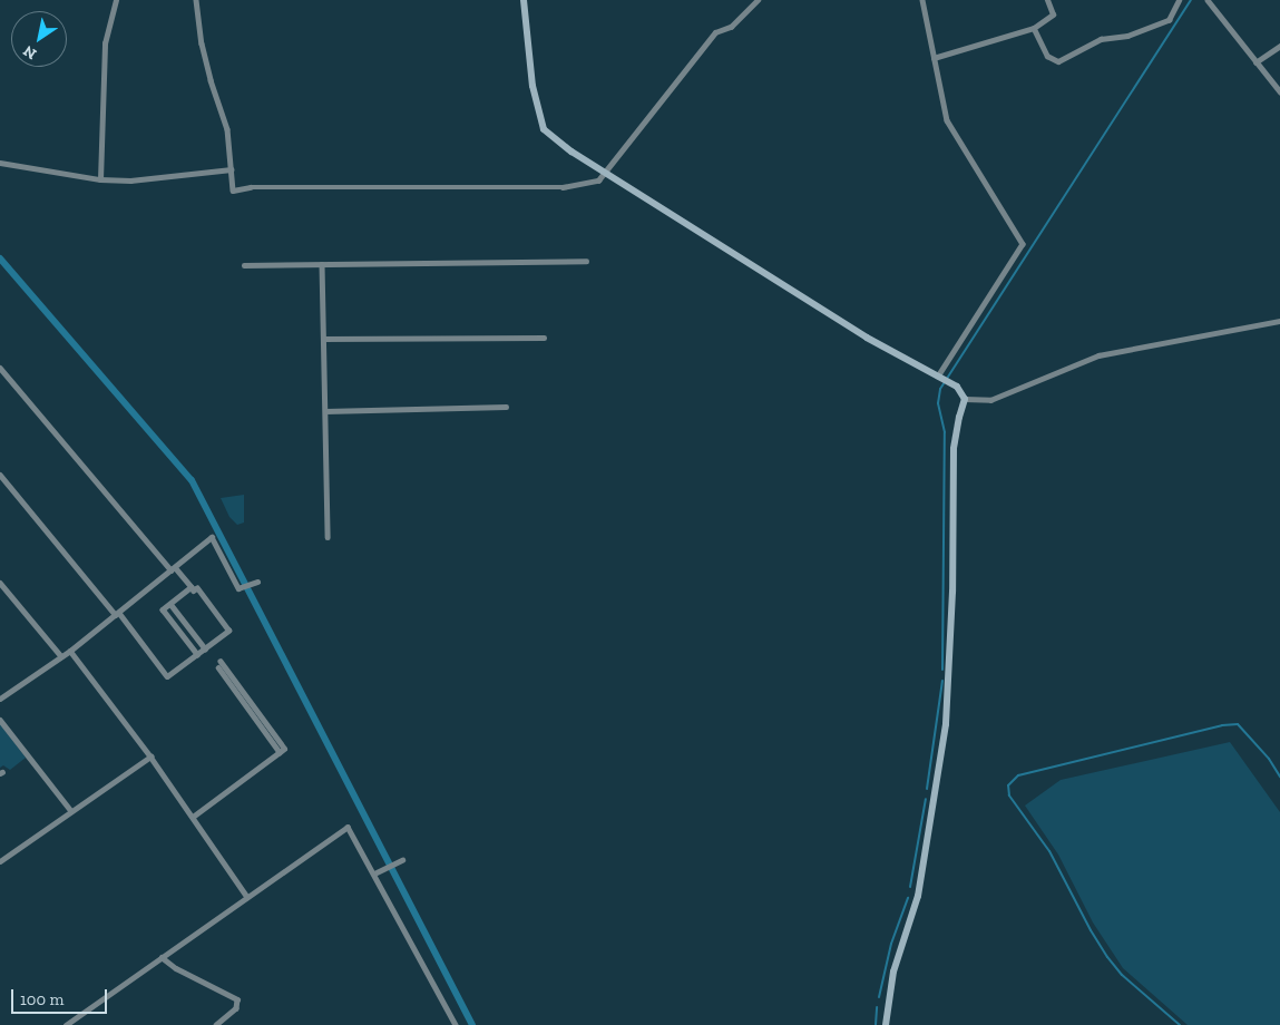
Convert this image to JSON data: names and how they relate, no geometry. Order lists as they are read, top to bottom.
{
  "scale_bar": "100 m",
  "north": "bottom left"
}
